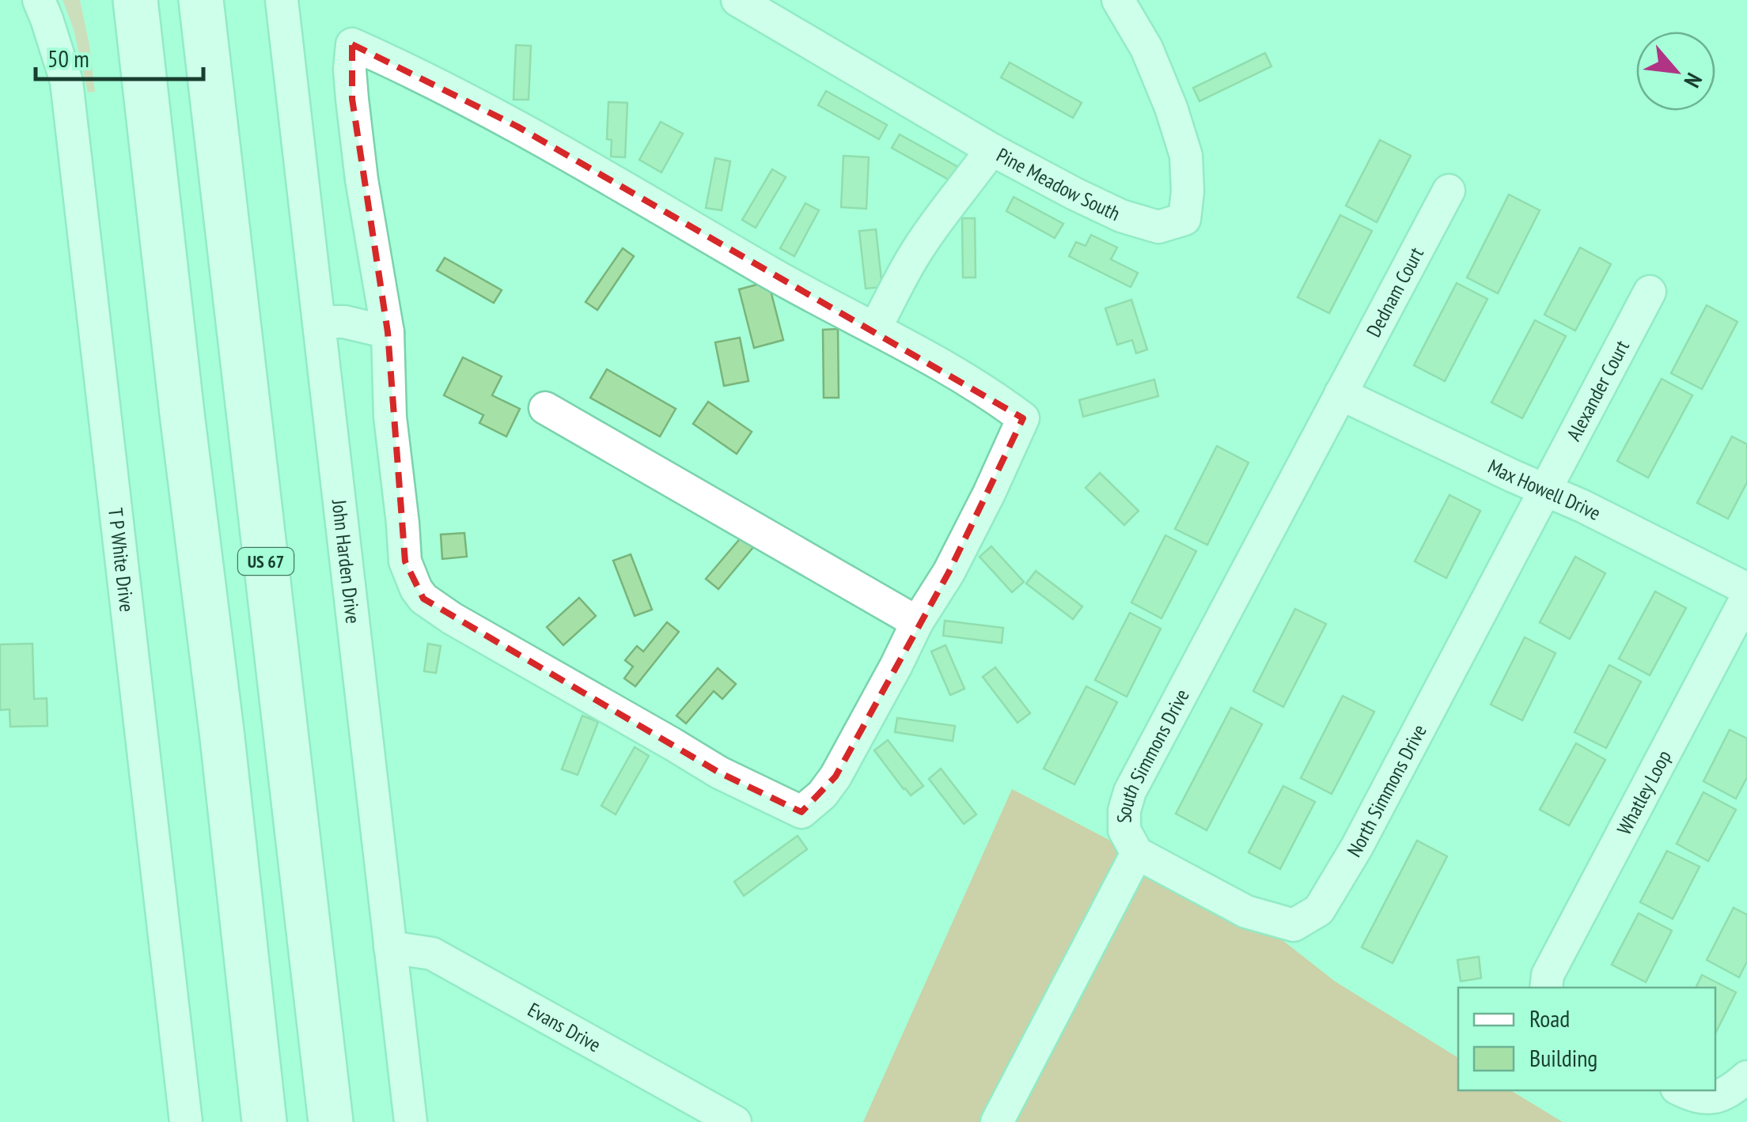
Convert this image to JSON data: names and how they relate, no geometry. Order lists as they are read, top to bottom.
{
  "streets": {
    "highway": ["US 67"],
    "street": [
      "Pine Meadow South",
      "Dednam Court",
      "Alexander Court",
      "Max Howell Drive",
      "T P White Drive",
      "John Harden Drive",
      "South Simmons Drive",
      "North Simmons Drive",
      "Whatley Loop",
      "Evans Drive"
    ]
  },
  "crossings": [
    ["Dednam Court", "Max Howell Drive"],
    ["Dednam Court", "South Simmons Drive"],
    ["Alexander Court", "Max Howell Drive"],
    ["Alexander Court", "North Simmons Drive"],
    ["Max Howell Drive", "South Simmons Drive"],
    ["Max Howell Drive", "North Simmons Drive"],
    ["John Harden Drive", "Evans Drive"],
    ["South Simmons Drive", "North Simmons Drive"]
  ],
  "legend": ["Road", "Building"],
  "scale_bar": "50 m",
  "north": "bottom right"
}
